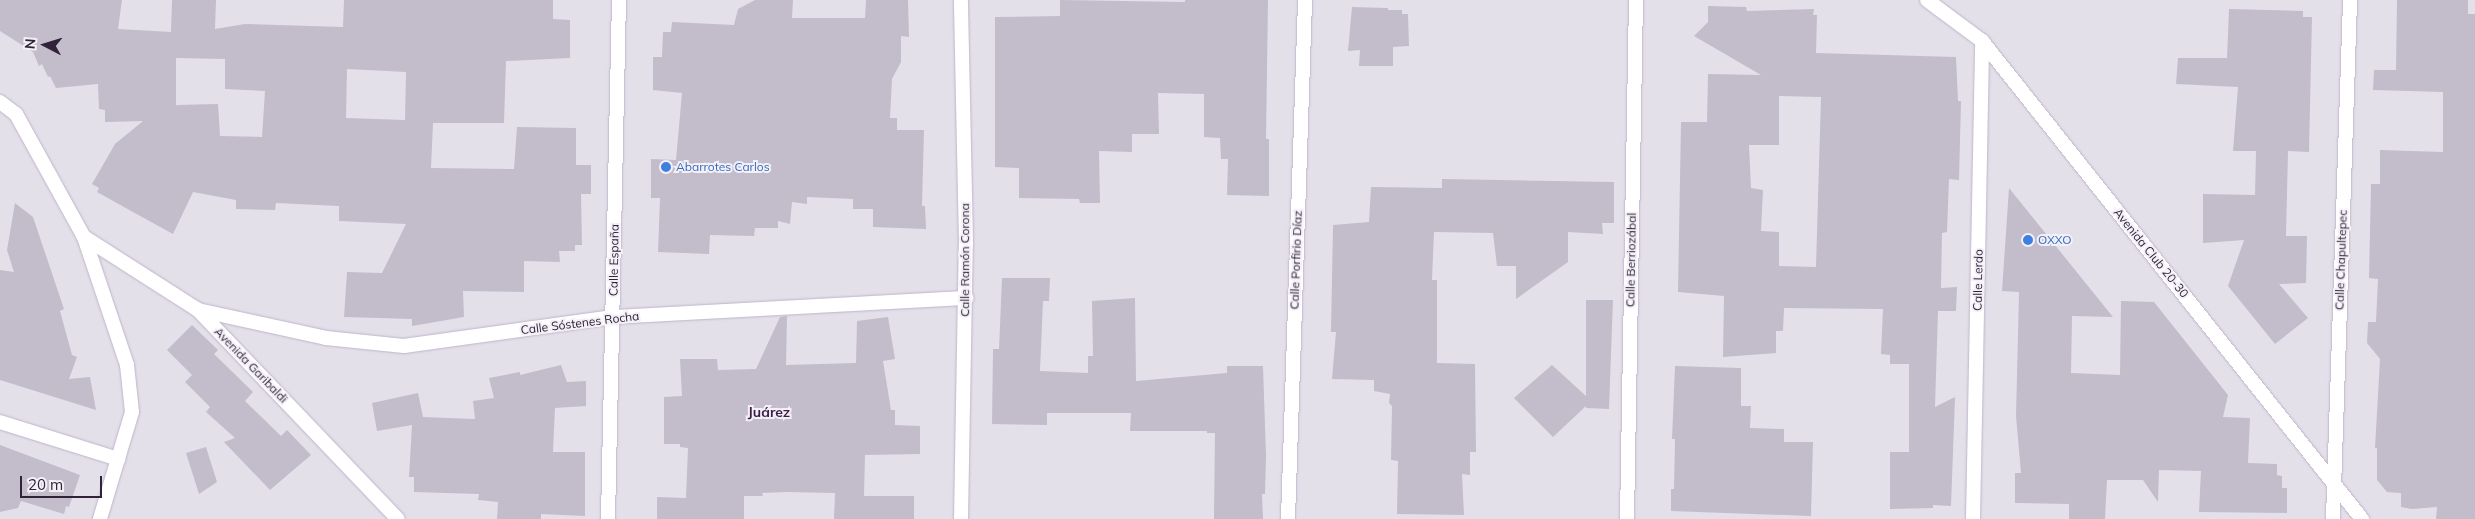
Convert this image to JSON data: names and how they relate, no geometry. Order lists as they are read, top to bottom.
{
  "streets": {
    "street": [
      "Avenida Club 20-30",
      "Calle España",
      "Calle Ramón Corona",
      "Calle Porfirio Díaz",
      "Calle Berriozábal",
      "Calle Chapultepec",
      "Calle Lerdo",
      "Calle Sóstenes Rocha",
      "Avenida Garibaldi"
    ]
  },
  "crossings": [
    ["Avenida Club 20-30", "Calle Chapultepec"],
    ["Avenida Club 20-30", "Calle Lerdo"],
    ["Calle España", "Calle Sóstenes Rocha"],
    ["Calle Ramón Corona", "Calle Sóstenes Rocha"],
    ["Calle Sóstenes Rocha", "Avenida Garibaldi"]
  ],
  "districts": ["Juárez"],
  "places": ["Abarrotes Carlos", "OXXO"],
  "scale_bar": "20 m",
  "north": "left"
}
